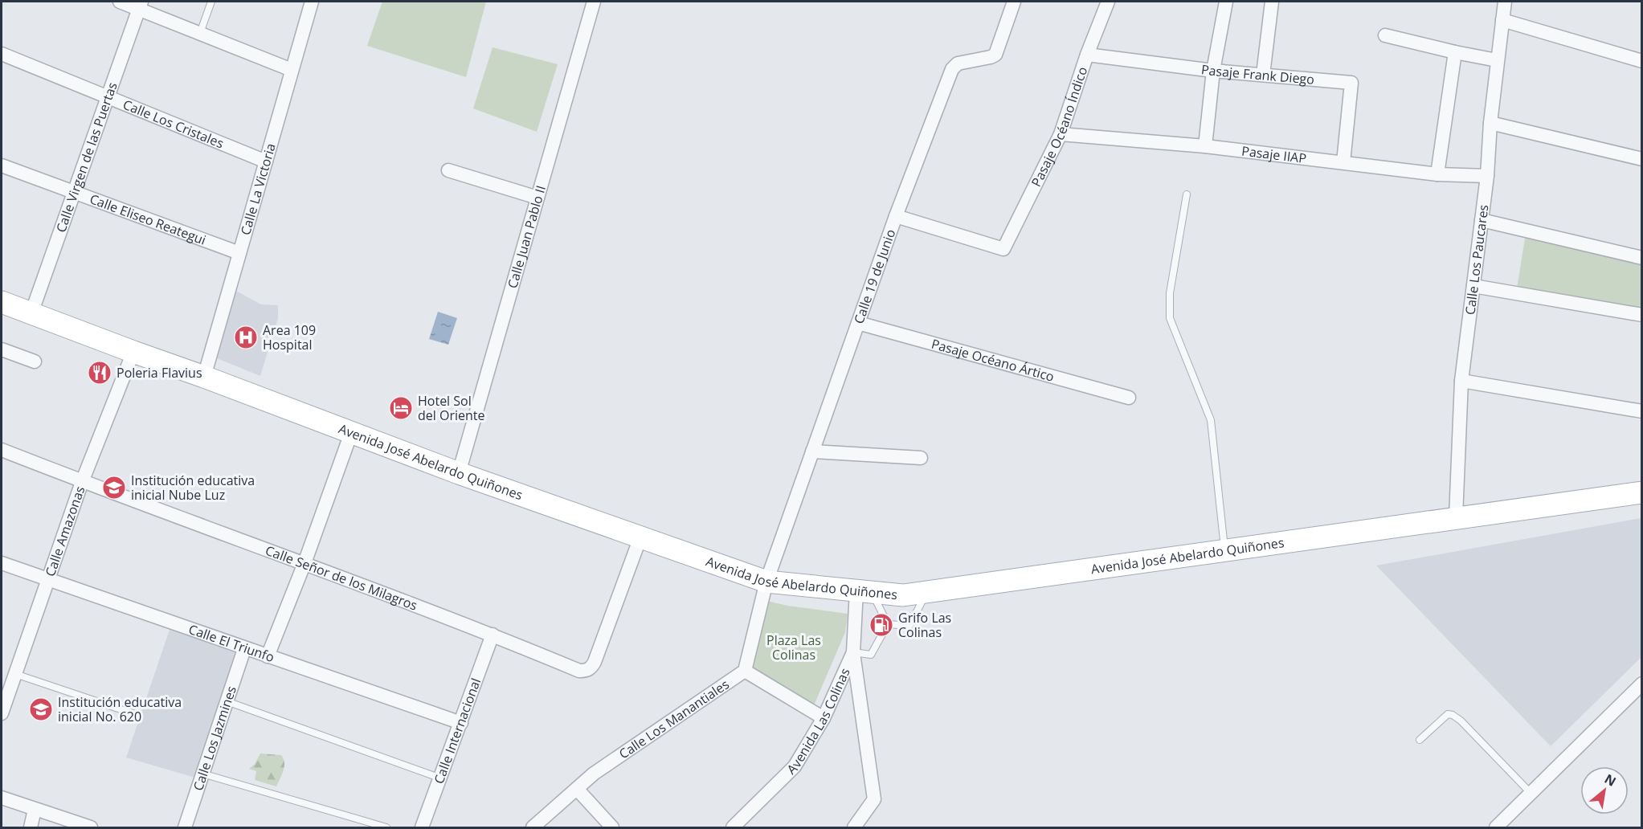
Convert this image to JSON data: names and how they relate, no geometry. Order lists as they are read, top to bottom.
{
  "streets": {
    "main road": ["Avenida José Abelardo Quiñones"],
    "street": [
      "Pasaje Frank Diego",
      "Calle Los Cristales",
      "Pasaje Océano Índico",
      "Pasaje IIAP",
      "Calle Virgen de las Puertas",
      "Calle La Victoria",
      "Calle Eliseo Reategui",
      "Calle Juan Pablo II",
      "Calle Los Paucares",
      "Calle 19 de Junio",
      "Pasaje Océano Ártico",
      "Calle Amazonas",
      "Calle Señor de los Milagros",
      "Calle El Triunfo",
      "Calle Los Manantiales",
      "Avenida Las Colinas",
      "Calle Internacional",
      "Calle Los Jazmines"
    ]
  },
  "crossings": [
    ["Pasaje Frank Diego", "Pasaje Océano Índico"],
    ["Pasaje Frank Diego", "Pasaje IIAP"],
    ["Calle Los Cristales", "Calle Virgen de las Puertas"],
    ["Calle Los Cristales", "Calle La Victoria"],
    ["Pasaje Océano Índico", "Pasaje IIAP"],
    ["Pasaje Océano Índico", "Calle 19 de Junio"],
    ["Pasaje IIAP", "Calle Los Paucares"],
    ["Calle Virgen de las Puertas", "Calle Eliseo Reategui"],
    ["Calle Virgen de las Puertas", "Avenida José Abelardo Quiñones"],
    ["Calle La Victoria", "Calle Eliseo Reategui"],
    ["Calle La Victoria", "Avenida José Abelardo Quiñones"],
    ["Calle Juan Pablo II", "Avenida José Abelardo Quiñones"],
    ["Calle Los Paucares", "Avenida José Abelardo Quiñones"],
    ["Calle 19 de Junio", "Pasaje Océano Ártico"],
    ["Calle 19 de Junio", "Avenida José Abelardo Quiñones"],
    ["Avenida José Abelardo Quiñones", "Calle Amazonas"],
    ["Avenida José Abelardo Quiñones", "Calle Señor de los Milagros"],
    ["Avenida José Abelardo Quiñones", "Avenida Las Colinas"],
    ["Calle Amazonas", "Calle Señor de los Milagros"],
    ["Calle Amazonas", "Calle El Triunfo"],
    ["Calle Señor de los Milagros", "Calle Internacional"],
    ["Calle El Triunfo", "Calle Internacional"],
    ["Calle El Triunfo", "Calle Los Jazmines"]
  ],
  "parks": ["Plaza Las Colinas"],
  "places": {
    "hospital": ["Area 109 Hospital"],
    "restaurant": ["Poleria Flavius"],
    "hotel": ["Hotel Sol del Oriente"],
    "school or university": ["Institución educativa inicial Nube Luz", "Institución educativa inicial No. 620"],
    "fuel station": ["Grifo Las Colinas"]
  },
  "north": "top right"
}
